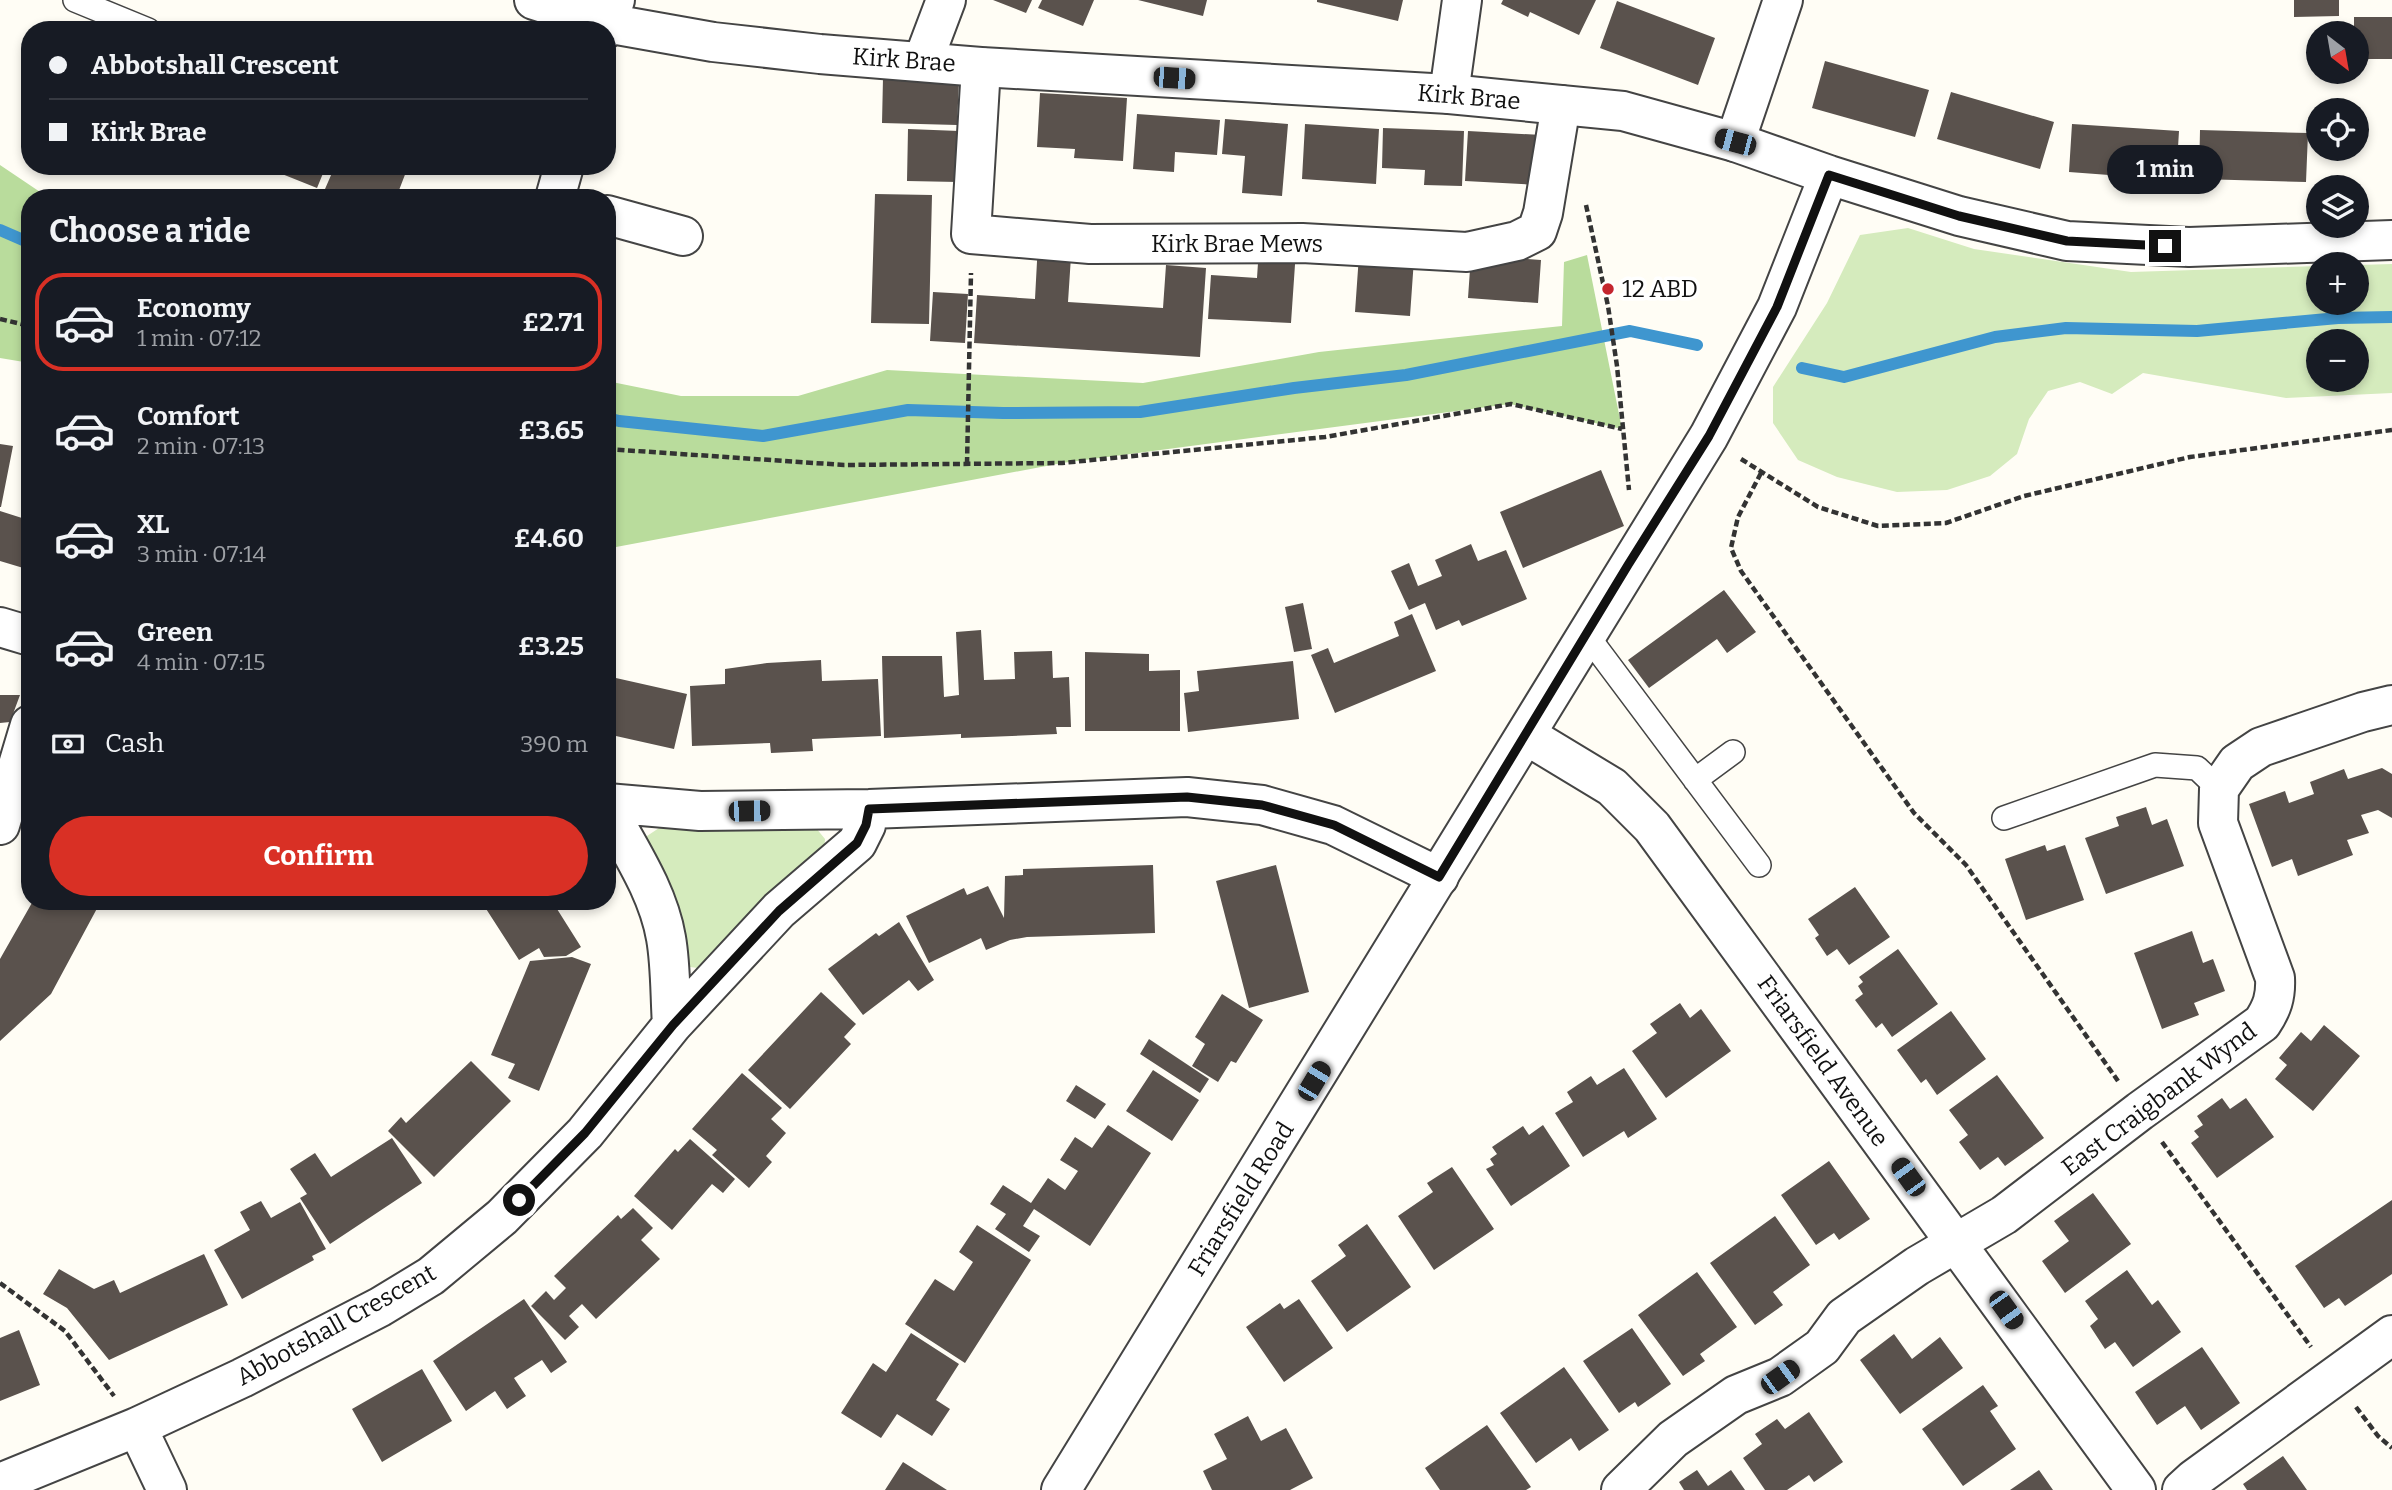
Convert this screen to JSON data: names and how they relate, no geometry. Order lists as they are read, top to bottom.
{
  "streets": {
    "street": [
      "Kirk Brae",
      "Kirk Brae Mews",
      "Friarsfield Avenue",
      "East Craigbank Wynd",
      "Friarsfield Road",
      "Abbotshall Crescent"
    ]
  },
  "crossings": [
    ["Kirk Brae", "Kirk Brae Mews"],
    ["Kirk Brae", "Friarsfield Road"],
    ["Friarsfield Avenue", "East Craigbank Wynd"],
    ["Friarsfield Avenue", "Friarsfield Road"]
  ],
  "places": ["12 ABD"],
  "north": "bottom right",
  "page": {
    "map_buttons": ["+", "−"],
    "banner": ["Abbotshall Crescent", "Kirk Brae"],
    "bubble": "1 min",
    "heading": "Choose a ride",
    "list": [
      {
        "name": "Economy",
        "note": "1 min · 07:12",
        "value": "£2.71"
      },
      {
        "name": "Comfort",
        "note": "2 min · 07:13",
        "value": "£3.65"
      },
      {
        "name": "XL",
        "note": "3 min · 07:14",
        "value": "£4.60"
      },
      {
        "name": "Green",
        "note": "4 min · 07:15",
        "value": "£3.25"
      }
    ],
    "pay": ["Cash", "390 m"],
    "buttons": "Confirm"
  }
}
